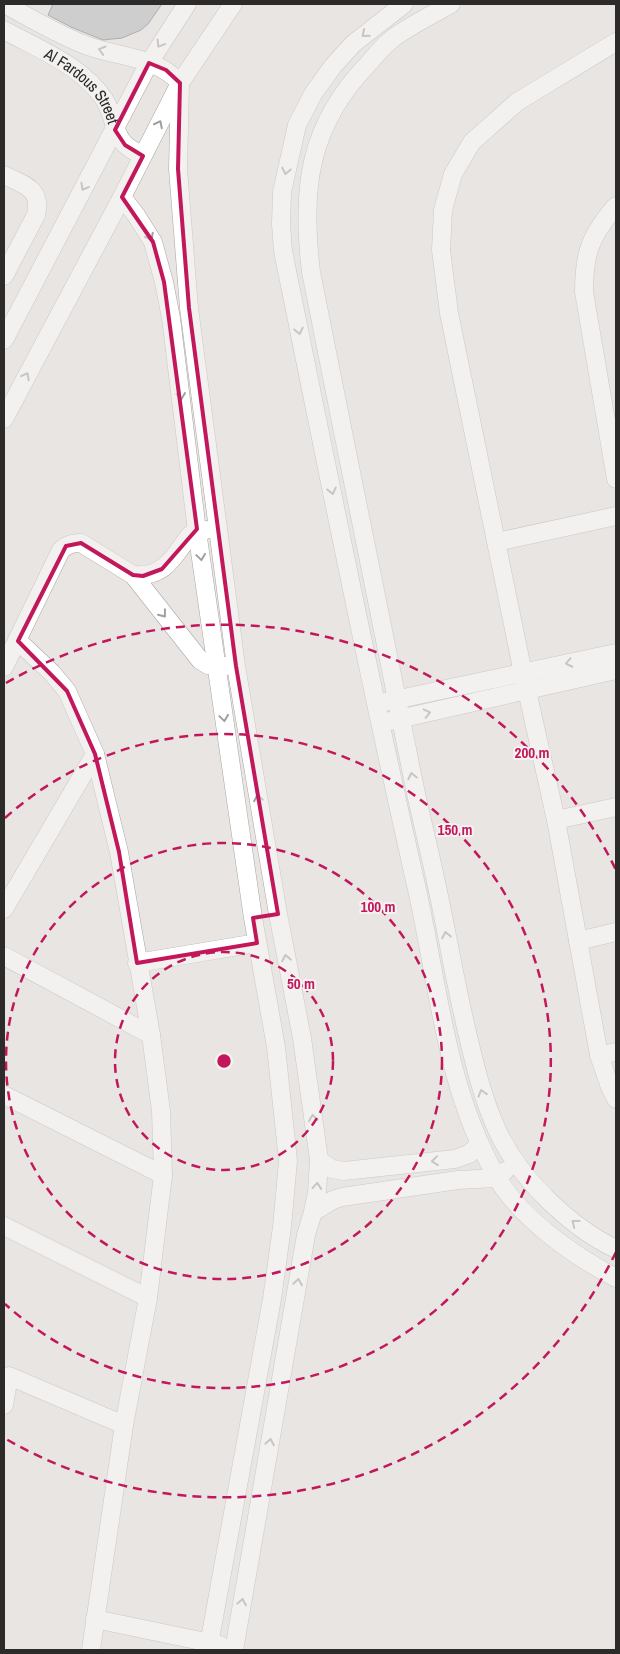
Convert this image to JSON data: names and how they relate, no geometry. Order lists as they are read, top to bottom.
{
  "streets": {
    "street": ["Al Fardous Street"]
  },
  "rings": [
    "200 m",
    "150 m",
    "100 m",
    "50 m"
  ]
}
